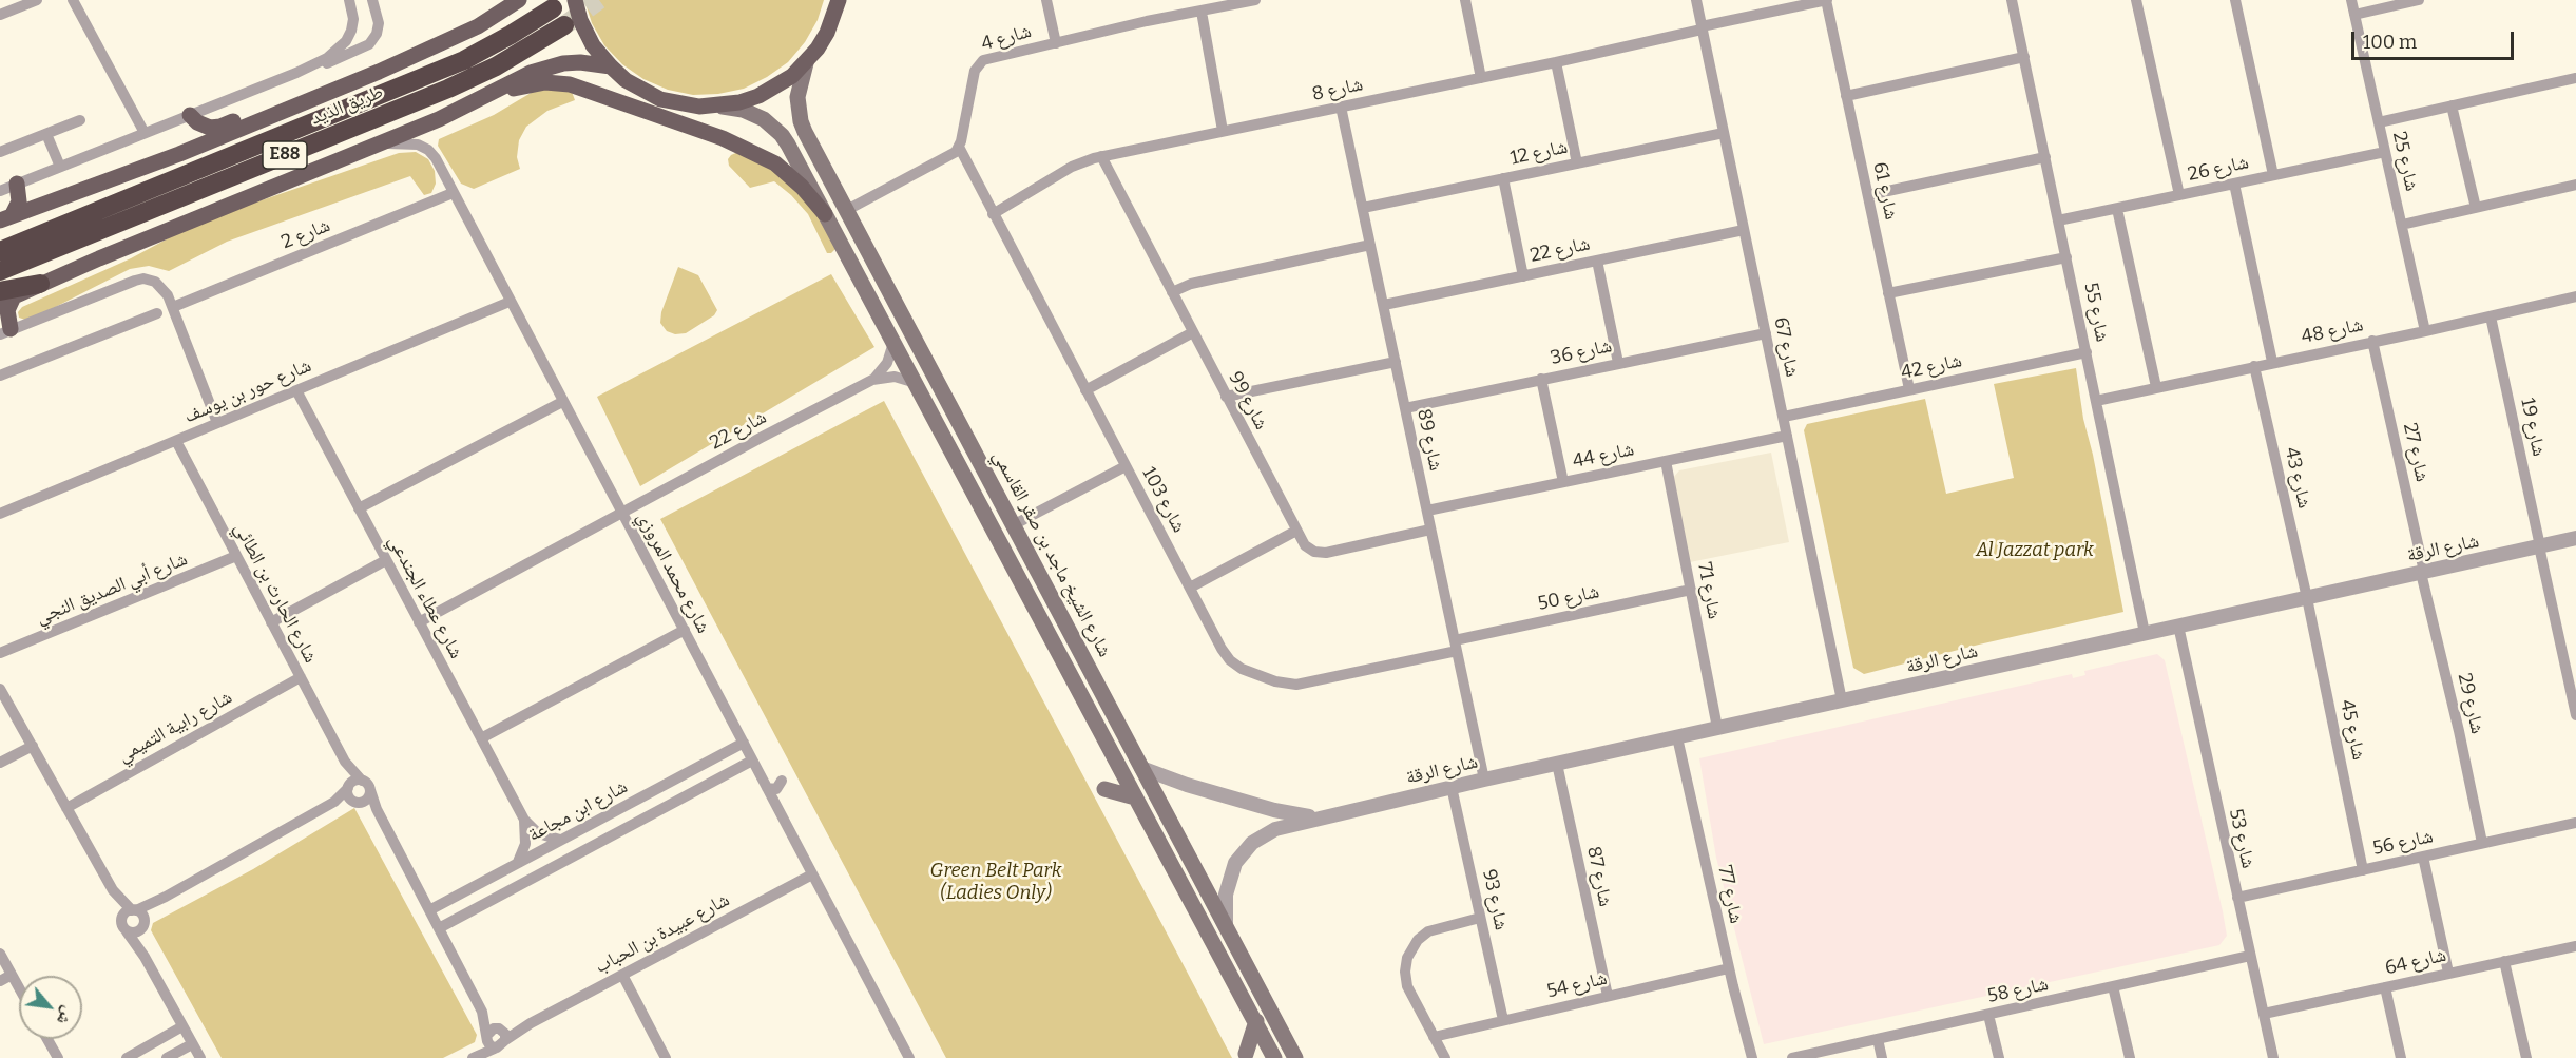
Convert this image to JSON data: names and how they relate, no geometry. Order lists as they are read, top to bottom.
{
  "streets": {
    "highway": ["طريق الذيد", "E88"],
    "main road": ["شارع الشيخ ماجد بن صقر القاسمي"],
    "street": [
      "شارع 4",
      "شارع 8",
      "شارع 12",
      "شارع 25",
      "شارع 26",
      "شارع 61",
      "شارع 2",
      "شارع 22",
      "شارع 55",
      "شارع 48",
      "شارع 67",
      "شارع 36",
      "شارع 42",
      "شارع حور بن يوسف",
      "شارع 99",
      "شارع 19",
      "شارع 89",
      "شارع 27",
      "شارع 44",
      "شارع 43",
      "شارع 103",
      "شارع الرقة",
      "شارع محمد المروزي",
      "شارع أبي الصديق النجي",
      "شارع 71",
      "شارع الحارث بن الطائي",
      "شارع عطاء الجندعي",
      "شارع 50",
      "شارع 29",
      "شارع رابية التميمي",
      "شارع 45",
      "شارع ابن مجاعة",
      "شارع 53",
      "شارع 56",
      "شارع 87",
      "شارع 77",
      "شارع 93",
      "شارع عبيدة بن الحباب",
      "شارع 64",
      "شارع 54",
      "شارع 58"
    ]
  },
  "crossings": [
    ["شارع 4", "شارع 103"],
    ["شارع 8", "شارع 61"],
    ["شارع 8", "شارع 67"],
    ["شارع 8", "شارع 99"],
    ["شارع 8", "شارع 89"],
    ["شارع 8", "شارع 103"],
    ["شارع 12", "شارع 67"],
    ["شارع 12", "شارع 89"],
    ["شارع 25", "شارع 26"],
    ["شارع 25", "شارع 48"],
    ["شارع 26", "شارع 55"],
    ["شارع 61", "شارع 42"],
    ["شارع 2", "شارع محمد المروزي"],
    ["شارع 22", "شارع 67"],
    ["شارع 22", "شارع 89"],
    ["شارع 22", "شارع محمد المروزي"],
    ["شارع 22", "شارع عطاء الجندعي"],
    ["شارع 55", "شارع 48"],
    ["شارع 55", "شارع 42"],
    ["شارع 55", "شارع الرقة"],
    ["شارع 48", "شارع 19"],
    ["شارع 48", "شارع 27"],
    ["شارع 48", "شارع 43"],
    ["شارع 67", "شارع 36"],
    ["شارع 67", "شارع 42"],
    ["شارع 67", "شارع 44"],
    ["شارع 67", "شارع الرقة"],
    ["شارع 36", "شارع 89"],
    ["شارع حور بن يوسف", "شارع محمد المروزي"],
    ["شارع حور بن يوسف", "شارع الحارث بن الطائي"],
    ["شارع حور بن يوسف", "شارع عطاء الجندعي"],
    ["شارع 99", "شارع 89"],
    ["شارع 19", "شارع الرقة"],
    ["شارع 89", "شارع 44"],
    ["شارع 89", "شارع 103"],
    ["شارع 89", "شارع الرقة"],
    ["شارع 89", "شارع 50"],
    ["شارع 27", "شارع الرقة"],
    ["شارع 27", "شارع 29"],
    ["شارع 44", "شارع 71"],
    ["شارع 43", "شارع الرقة"],
    ["شارع 43", "شارع 45"],
    ["شارع 103", "شارع 50"],
    ["شارع الرقة", "شارع الشيخ ماجد بن صقر القاسمي"],
    ["شارع الرقة", "شارع 71"],
    ["شارع الرقة", "شارع 29"],
    ["شارع الرقة", "شارع 45"],
    ["شارع الرقة", "شارع 53"],
    ["شارع الرقة", "شارع 87"],
    ["شارع الرقة", "شارع 77"],
    ["شارع الرقة", "شارع 93"],
    ["شارع محمد المروزي", "شارع ابن مجاعة"],
    ["شارع محمد المروزي", "شارع عبيدة بن الحباب"],
    ["شارع أبي الصديق النجي", "شارع الحارث بن الطائي"],
    ["شارع 71", "شارع 50"],
    ["شارع الحارث بن الطائي", "شارع رابية التميمي"],
    ["شارع عطاء الجندعي", "شارع ابن مجاعة"],
    ["شارع 29", "شارع 56"],
    ["شارع 45", "شارع 56"],
    ["شارع 53", "شارع 56"],
    ["شارع 53", "شارع 64"],
    ["شارع 53", "شارع 58"],
    ["شارع 87", "شارع 54"],
    ["شارع 77", "شارع 54"],
    ["شارع 93", "شارع 54"]
  ],
  "parks": ["Al Jazzat park", "Green Belt Park (Ladies Only)"],
  "scale_bar": "100 m",
  "north": "bottom right"
}
